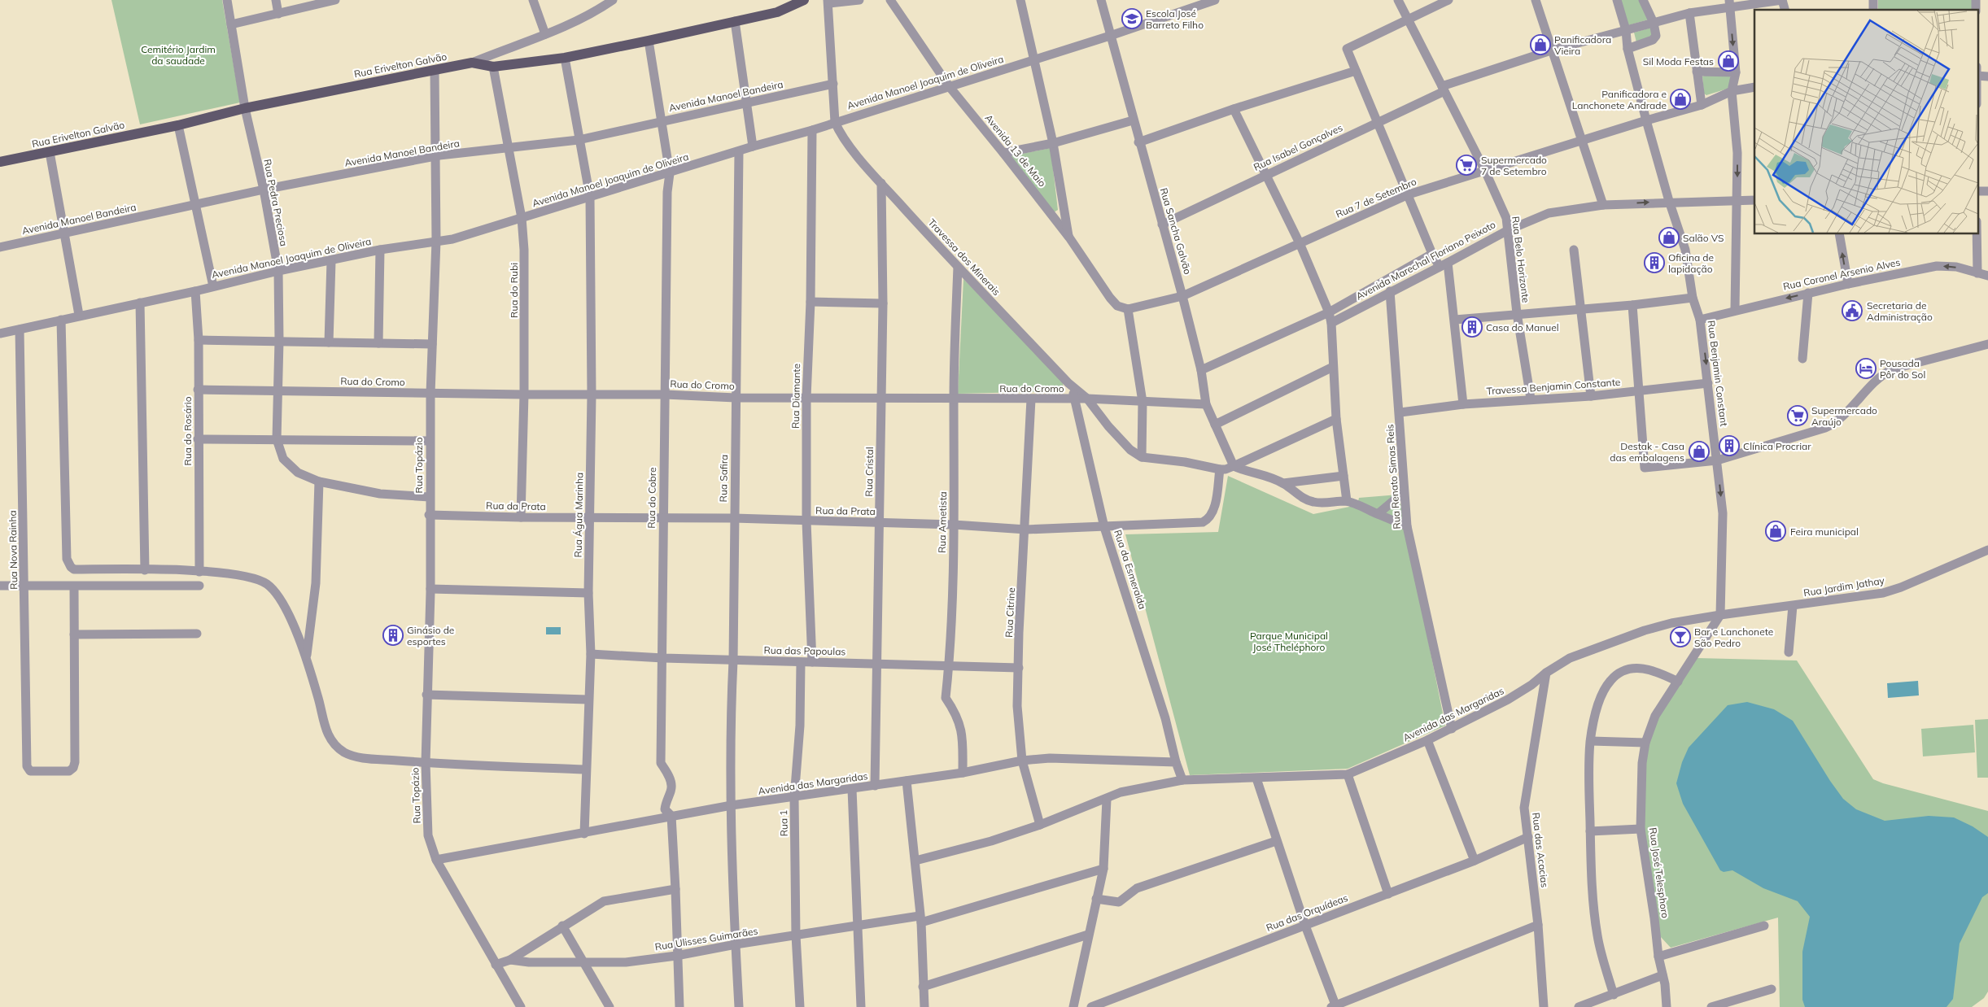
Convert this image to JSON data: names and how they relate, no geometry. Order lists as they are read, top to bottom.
{
  "streets": {
    "main road": ["Rua Erivelton Galvão"],
    "street": [
      "Avenida Manoel Joaquim de Oliveira",
      "Avenida Manoel Bandeira",
      "Rua Isabel Gonçalves",
      "Avenida 13 de Maio",
      "Rua 7 de Setembro",
      "Rua Pedra Preciosa",
      "Rua Sancha Galvão",
      "Travessa dos Minerais",
      "Rua Belo Horizonte",
      "Avenida Marechal Floriano Peixoto",
      "Rua Coronel Arsenio Alves",
      "Rua do Rubi",
      "Rua Benjamin Constant",
      "Rua do Cromo",
      "Travessa Benjamin Constante",
      "Rua Diamante",
      "Rua do Rosário",
      "Rua Topázio",
      "Rua Cristal",
      "Rua Renato Simas Reis",
      "Rua Safira",
      "Rua do Cobre",
      "Rua da Prata",
      "Rua Água Marinha",
      "Rua Ametista",
      "Rua Nova Rainha",
      "Rua da Esmeralda",
      "Rua Jardim Jathay",
      "Rua Citrine",
      "Rua das Papoulas",
      "Avenida das Margaridas",
      "Rua 1",
      "Rua das Acacias",
      "Rua José Telesphoro",
      "Rua das Orquídeas",
      "Rua Ulisses Guimarães"
    ]
  },
  "crossings": [
    ["Rua Erivelton Galvão", "Rua Pedra Preciosa"],
    ["Rua Erivelton Galvão", "Rua do Rubi"],
    ["Rua Erivelton Galvão", "Rua Topázio"],
    ["Rua Erivelton Galvão", "Rua do Cobre"],
    ["Rua Erivelton Galvão", "Rua Água Marinha"],
    ["Avenida Manoel Joaquim de Oliveira", "Avenida 13 de Maio"],
    ["Avenida Manoel Joaquim de Oliveira", "Rua Pedra Preciosa"],
    ["Avenida Manoel Joaquim de Oliveira", "Rua Sancha Galvão"],
    ["Avenida Manoel Joaquim de Oliveira", "Travessa dos Minerais"],
    ["Avenida Manoel Joaquim de Oliveira", "Rua do Rubi"],
    ["Avenida Manoel Joaquim de Oliveira", "Rua Diamante"],
    ["Avenida Manoel Joaquim de Oliveira", "Rua do Rosário"],
    ["Avenida Manoel Joaquim de Oliveira", "Rua Topázio"],
    ["Avenida Manoel Joaquim de Oliveira", "Rua Safira"],
    ["Avenida Manoel Joaquim de Oliveira", "Rua do Cobre"],
    ["Avenida Manoel Joaquim de Oliveira", "Rua Água Marinha"],
    ["Avenida Manoel Joaquim de Oliveira", "Rua Nova Rainha"],
    ["Avenida Manoel Bandeira", "Rua Pedra Preciosa"],
    ["Avenida Manoel Bandeira", "Rua do Rubi"],
    ["Avenida Manoel Bandeira", "Rua Topázio"],
    ["Avenida Manoel Bandeira", "Rua do Cobre"],
    ["Avenida Manoel Bandeira", "Rua Água Marinha"],
    ["Rua Isabel Gonçalves", "Rua Sancha Galvão"],
    ["Rua Isabel Gonçalves", "Rua Belo Horizonte"],
    ["Rua Isabel Gonçalves", "Rua Benjamin Constant"],
    ["Avenida 13 de Maio", "Rua 7 de Setembro"],
    ["Rua 7 de Setembro", "Rua Sancha Galvão"],
    ["Rua 7 de Setembro", "Rua Belo Horizonte"],
    ["Rua 7 de Setembro", "Rua Benjamin Constant"],
    ["Rua Pedra Preciosa", "Rua do Cromo"],
    ["Rua Sancha Galvão", "Rua do Cromo"],
    ["Travessa dos Minerais", "Rua do Cromo"],
    ["Travessa dos Minerais", "Rua Cristal"],
    ["Travessa dos Minerais", "Rua Ametista"],
    ["Travessa dos Minerais", "Rua da Esmeralda"],
    ["Rua Belo Horizonte", "Avenida Marechal Floriano Peixoto"],
    ["Rua Belo Horizonte", "Travessa Benjamin Constante"],
    ["Avenida Marechal Floriano Peixoto", "Rua Benjamin Constant"],
    ["Avenida Marechal Floriano Peixoto", "Rua Renato Simas Reis"],
    ["Rua Coronel Arsenio Alves", "Rua Benjamin Constant"],
    ["Rua do Rubi", "Rua do Cromo"],
    ["Rua do Rubi", "Rua da Prata"],
    ["Rua Benjamin Constant", "Travessa Benjamin Constante"],
    ["Rua Benjamin Constant", "Rua Jardim Jathay"],
    ["Rua Benjamin Constant", "Avenida das Margaridas"],
    ["Rua Benjamin Constant", "Rua José Telesphoro"],
    ["Rua do Cromo", "Rua Diamante"],
    ["Rua do Cromo", "Rua do Rosário"],
    ["Rua do Cromo", "Rua Topázio"],
    ["Rua do Cromo", "Rua Cristal"],
    ["Rua do Cromo", "Rua Safira"],
    ["Rua do Cromo", "Rua do Cobre"],
    ["Rua do Cromo", "Rua Água Marinha"],
    ["Rua do Cromo", "Rua Ametista"],
    ["Rua do Cromo", "Rua da Esmeralda"],
    ["Rua do Cromo", "Rua Citrine"],
    ["Travessa Benjamin Constante", "Rua Renato Simas Reis"],
    ["Rua Diamante", "Rua da Prata"],
    ["Rua Diamante", "Rua das Papoulas"],
    ["Rua Topázio", "Rua da Prata"],
    ["Rua Topázio", "Avenida das Margaridas"],
    ["Rua Topázio", "Rua Ulisses Guimarães"],
    ["Rua Cristal", "Rua da Prata"],
    ["Rua Cristal", "Rua das Papoulas"],
    ["Rua Cristal", "Avenida das Margaridas"],
    ["Rua Renato Simas Reis", "Avenida das Margaridas"],
    ["Rua Safira", "Rua da Prata"],
    ["Rua Safira", "Rua das Papoulas"],
    ["Rua Safira", "Avenida das Margaridas"],
    ["Rua Safira", "Rua Ulisses Guimarães"],
    ["Rua do Cobre", "Rua da Prata"],
    ["Rua do Cobre", "Rua das Papoulas"],
    ["Rua do Cobre", "Avenida das Margaridas"],
    ["Rua da Prata", "Rua Água Marinha"],
    ["Rua da Prata", "Rua Ametista"],
    ["Rua da Prata", "Rua da Esmeralda"],
    ["Rua da Prata", "Rua Citrine"],
    ["Rua Água Marinha", "Rua das Papoulas"],
    ["Rua Água Marinha", "Avenida das Margaridas"],
    ["Rua Ametista", "Rua das Papoulas"],
    ["Rua Ametista", "Avenida das Margaridas"],
    ["Rua da Esmeralda", "Avenida das Margaridas"],
    ["Rua Jardim Jathay", "Avenida das Margaridas"],
    ["Rua Jardim Jathay", "Rua José Telesphoro"],
    ["Rua Citrine", "Rua das Papoulas"],
    ["Rua Citrine", "Avenida das Margaridas"],
    ["Rua das Papoulas", "Rua 1"],
    ["Avenida das Margaridas", "Rua 1"],
    ["Avenida das Margaridas", "Rua das Acacias"],
    ["Avenida das Margaridas", "Rua José Telesphoro"],
    ["Rua 1", "Rua Ulisses Guimarães"],
    ["Rua das Acacias", "Rua das Orquídeas"]
  ],
  "one_way": ["Rua Coronel Arsenio Alves"],
  "parks": ["Cemitério Jardim da saudade", "Parque Municipal José Theléphoro"],
  "places": {
    "school or university": ["Escola José Barreto Filho"],
    "shop": [
      "Panificadora Vieira",
      "Sil Moda Festas",
      "Panificadora e Lanchonete Andrade",
      "Salão VS",
      "Destak - Casa das embalagens",
      "Feira municipal"
    ],
    "supermarket": ["Supermercado 7 de Setembro", "Supermercado Araújo"],
    "building": [
      "Oficina de lapidação",
      "Casa do Manuel",
      "Clínica Procriar",
      "Ginásio de esportes"
    ],
    "public building": ["Secretaria de Administração"],
    "hotel": ["Pousada Pôr do Sol"],
    "bar": ["Bar e Lanchonete São Pedro"]
  }
}
